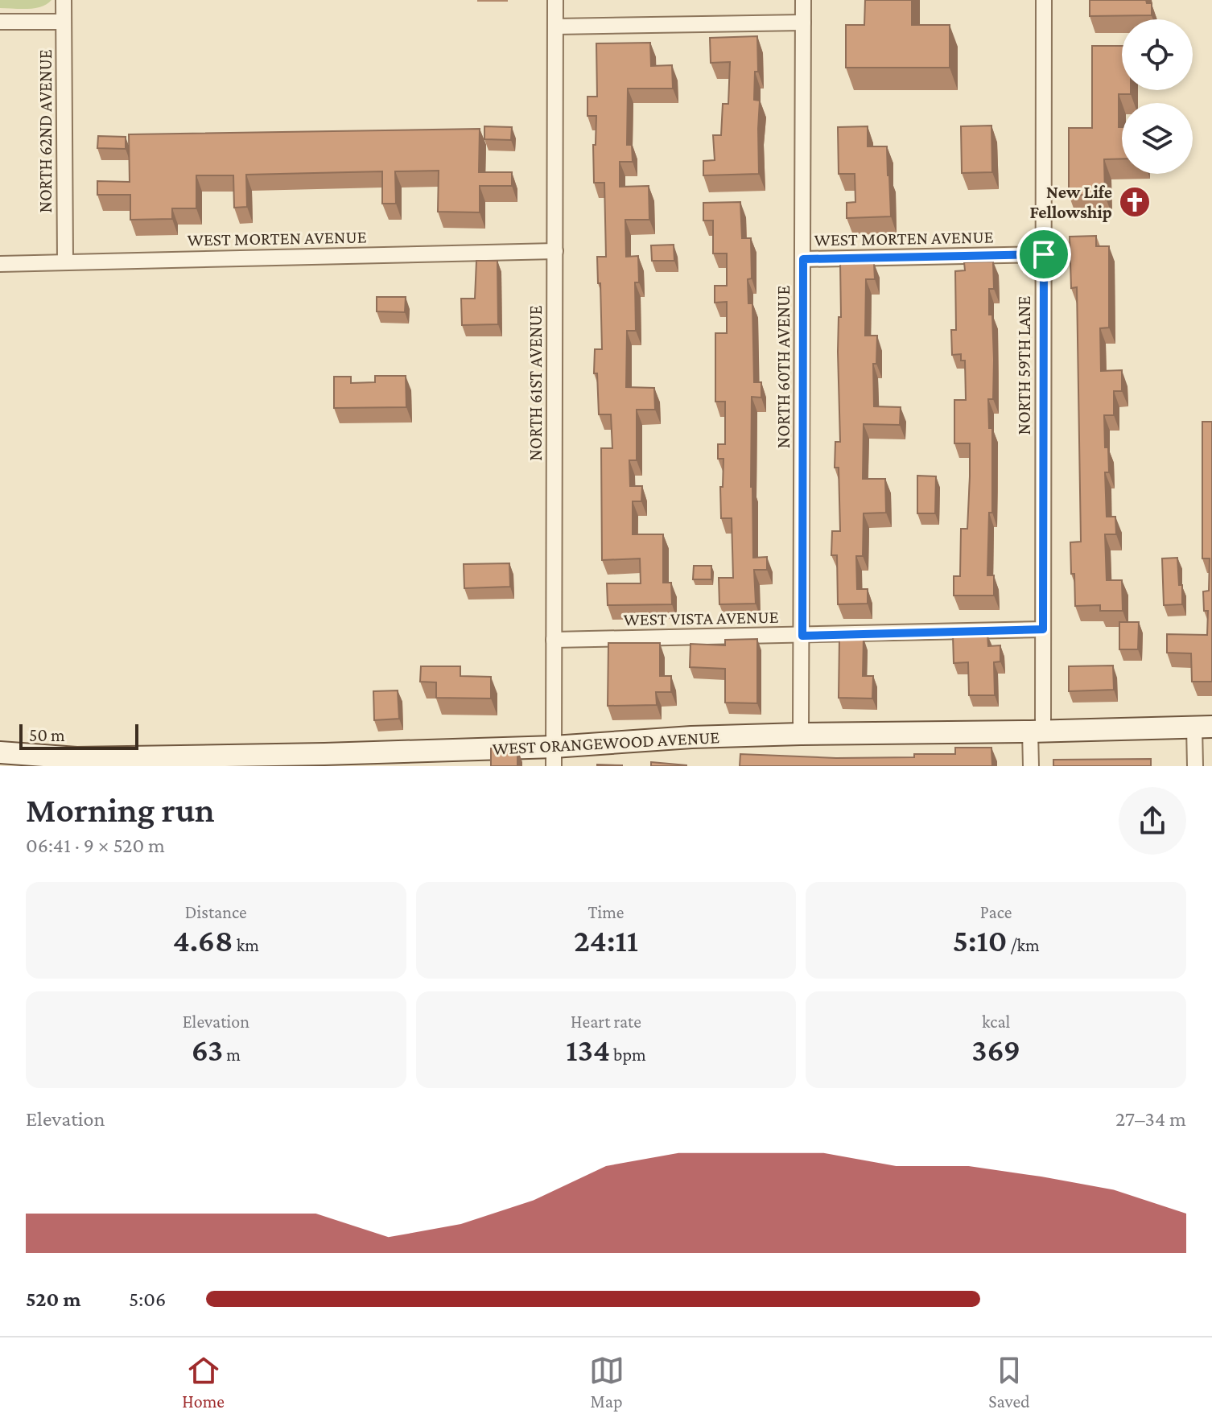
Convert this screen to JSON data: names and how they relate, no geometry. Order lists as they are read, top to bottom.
{
  "streets": {
    "street": [
      "NORTH 62ND AVENUE",
      "WEST MORTEN AVENUE",
      "NORTH 59TH LANE",
      "NORTH 60TH AVENUE",
      "NORTH 61ST AVENUE",
      "WEST VISTA AVENUE",
      "WEST ORANGEWOOD AVENUE"
    ]
  },
  "crossings": [
    ["NORTH 62ND AVENUE", "WEST MORTEN AVENUE"],
    ["WEST MORTEN AVENUE", "NORTH 59TH LANE"],
    ["WEST MORTEN AVENUE", "NORTH 60TH AVENUE"],
    ["WEST MORTEN AVENUE", "NORTH 61ST AVENUE"],
    ["NORTH 59TH LANE", "WEST VISTA AVENUE"],
    ["NORTH 59TH LANE", "WEST ORANGEWOOD AVENUE"],
    ["NORTH 60TH AVENUE", "WEST VISTA AVENUE"],
    ["NORTH 60TH AVENUE", "WEST ORANGEWOOD AVENUE"],
    ["NORTH 61ST AVENUE", "WEST VISTA AVENUE"],
    ["NORTH 61ST AVENUE", "WEST ORANGEWOOD AVENUE"]
  ],
  "places": {
    "church": ["New Life Fellowship"]
  },
  "scale_bar": "50 m",
  "page": {
    "scale": "50 m",
    "heading": ["Morning run", "06:41 · 9 × 520 m"],
    "stats": [
      ["Distance", "4.68 km"],
      ["Time", "24:11"],
      ["Pace", "5:10 /km"],
      ["Elevation", "63 m"],
      ["Heart rate", "134 bpm"],
      ["kcal", "369"]
    ],
    "chart": ["Elevation", "27–34 m"],
    "list": [
      {
        "name": "520 m",
        "note": "5:06"
      }
    ],
    "tabs": ["Home", "Map", "Saved"]
  }
}
